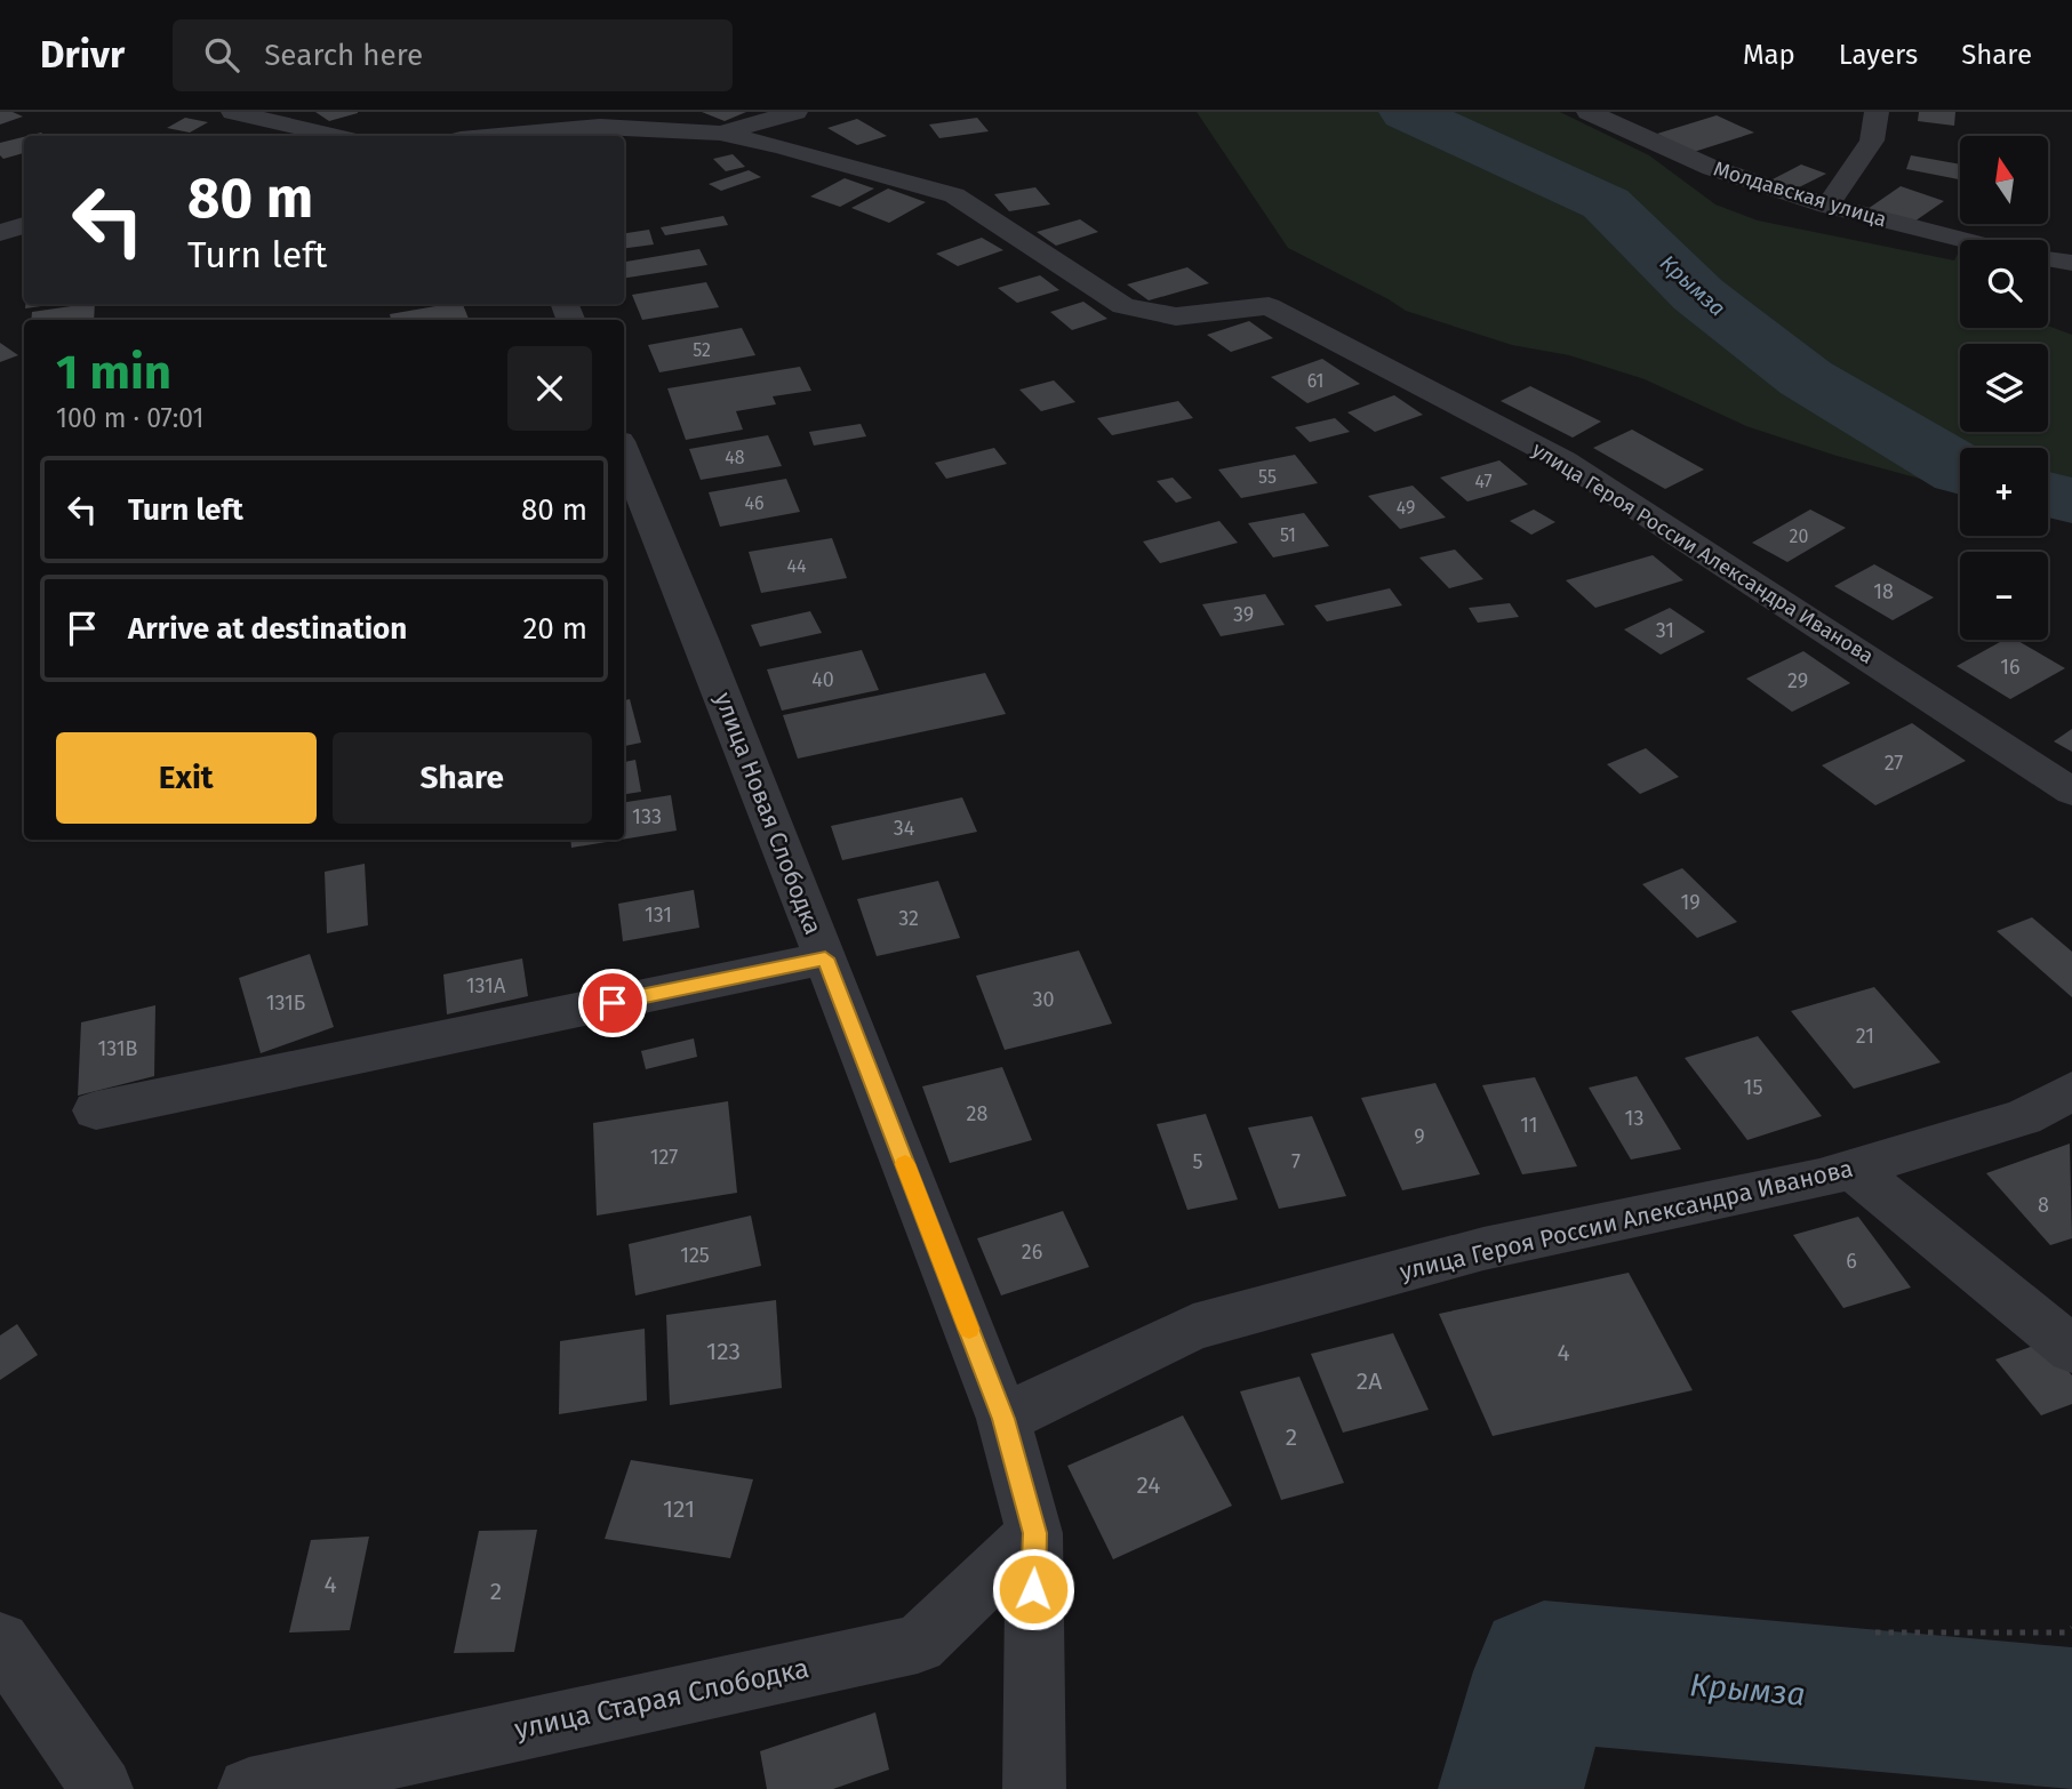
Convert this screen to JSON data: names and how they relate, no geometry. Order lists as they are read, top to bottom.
{
  "streets": {
    "street": [
      "Молдавская улица",
      "улица Героя России Александра Иванова",
      "улица Новая Слободка",
      "улица Старая Слободка"
    ]
  },
  "crossings": [
    ["улица Героя России Александра Иванова", "улица Новая Слободка"],
    ["улица Новая Слободка", "улица Старая Слободка"]
  ],
  "water": ["Крымза"],
  "house_numbers": [
    "52",
    "61",
    "48",
    "55",
    "47",
    "46",
    "49",
    "51",
    "20",
    "44",
    "18",
    "39",
    "31",
    "16",
    "40",
    "29",
    "27",
    "133",
    "34",
    "19",
    "131",
    "32",
    "131А",
    "30",
    "131Б",
    "21",
    "131В",
    "15",
    "28",
    "13",
    "11",
    "9",
    "127",
    "5",
    "7",
    "8",
    "26",
    "125",
    "6",
    "123",
    "4",
    "2А",
    "2",
    "24",
    "121",
    "4",
    "2"
  ],
  "north": "top",
  "page": {
    "header": "Drivr",
    "search": "Search here",
    "nav": ["Map", "Layers", "Share"],
    "map_buttons": ["+", "−"],
    "turn": ["80 m", "Turn left"],
    "heading": ["1 min", "100 m · 07:01"],
    "list": [
      {
        "name": "Turn left",
        "value": "80 m"
      },
      {
        "name": "Arrive at destination",
        "value": "20 m"
      }
    ],
    "buttons": ["Exit", "Share"]
  }
}
